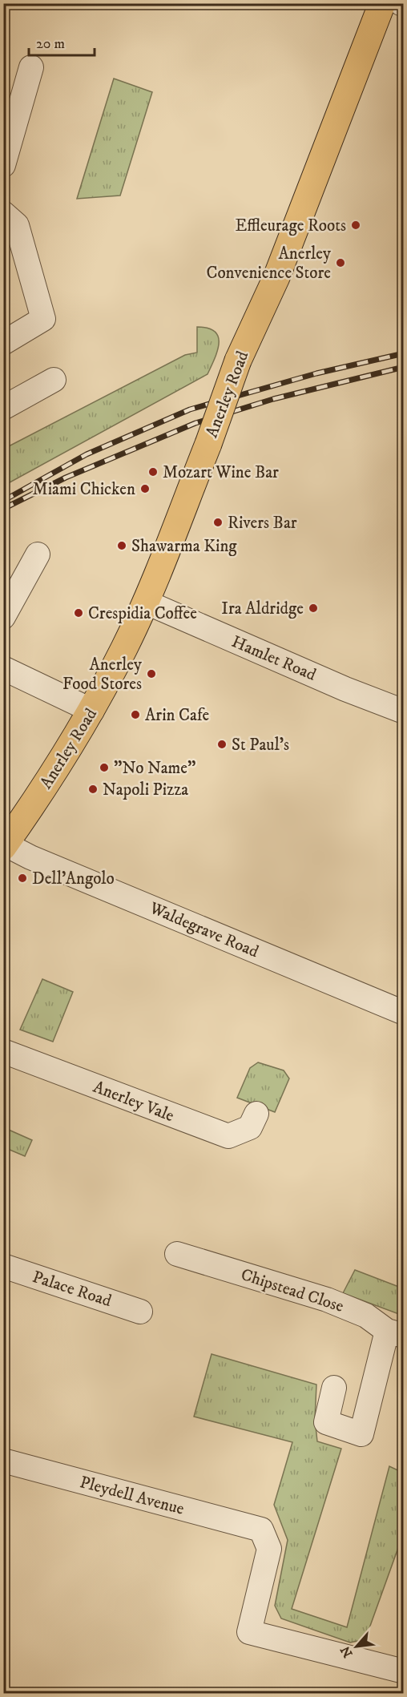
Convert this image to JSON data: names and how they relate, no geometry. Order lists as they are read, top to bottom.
{
  "streets": {
    "main road": ["Anerley Road"],
    "street": [
      "Hamlet Road",
      "Waldegrave Road",
      "Anerley Vale",
      "Palace Road",
      "Chipstead Close",
      "Pleydell Avenue"
    ]
  },
  "crossings": [
    ["Anerley Road", "Hamlet Road"],
    ["Anerley Road", "Waldegrave Road"]
  ],
  "places": [
    "Effleurage Roots",
    "Anerley Convenience Store",
    "Mozart Wine Bar",
    "Miami Chicken",
    "Rivers Bar",
    "Shawarma King",
    "Ira Aldridge",
    "Crespidia Coffee",
    "Anerley Food Stores",
    "Arin Cafe",
    "St Paul's",
    "\"No Name\"",
    "Napoli Pizza",
    "Dell'Angolo"
  ],
  "scale_bar": "20 m",
  "north": "bottom left"
}
